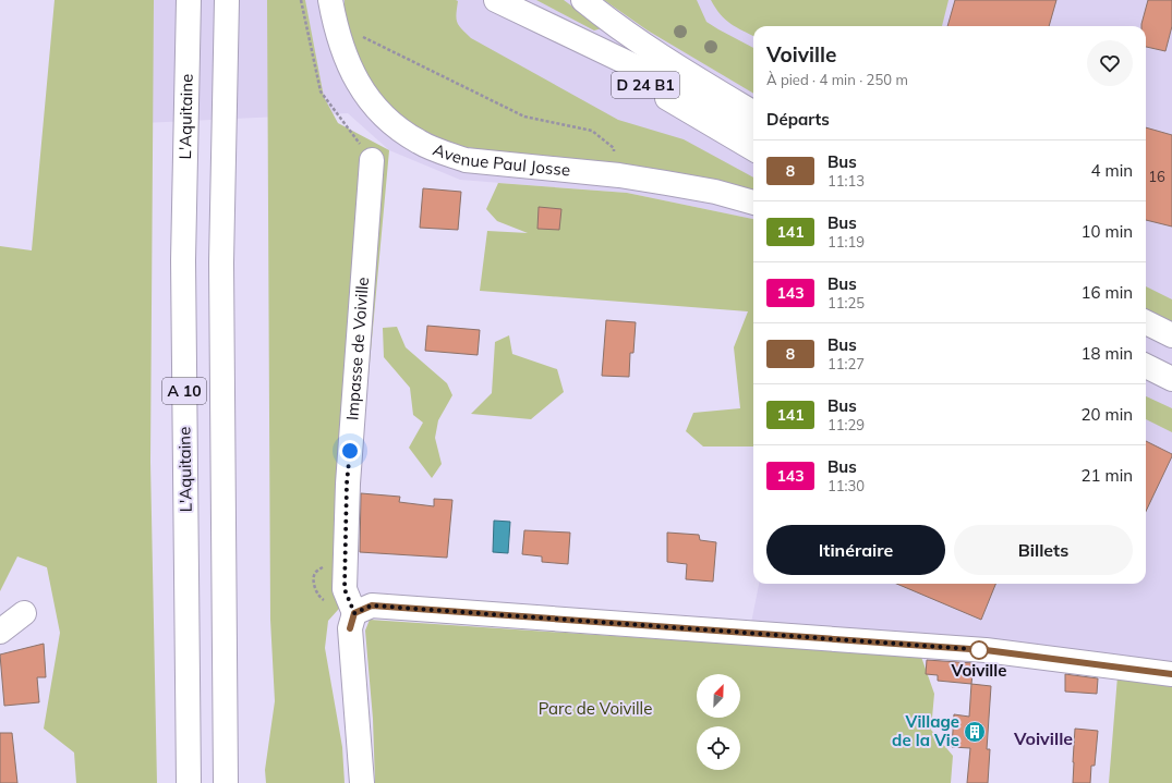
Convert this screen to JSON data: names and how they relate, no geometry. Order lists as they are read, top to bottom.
{
  "streets": {
    "main road": [
      "D 24 B1",
      "L'Aquitaine",
      "Avenue Paul Josse",
      "Impasse de Voiville",
      "A 10"
    ]
  },
  "districts": ["Voiville"],
  "parks": ["Parc de Voiville"],
  "places": {
    "other": ["Voiville"],
    "building": ["Village de la Vie"]
  },
  "lines": ["bus line 8"],
  "house_numbers": ["16"],
  "north": "top right",
  "page": {
    "heading": [
      ["Voiville", "À pied · 4 min · 250 m"],
      "Départs"
    ],
    "list": [
      {
        "mark": "8",
        "name": "Bus",
        "note": "11:13",
        "value": "4 min"
      },
      {
        "mark": "141",
        "name": "Bus",
        "note": "11:19",
        "value": "10 min"
      },
      {
        "mark": "143",
        "name": "Bus",
        "note": "11:25",
        "value": "16 min"
      },
      {
        "mark": "8",
        "name": "Bus",
        "note": "11:27",
        "value": "18 min"
      },
      {
        "mark": "141",
        "name": "Bus",
        "note": "11:29",
        "value": "20 min"
      },
      {
        "mark": "143",
        "name": "Bus",
        "note": "11:30",
        "value": "21 min"
      }
    ],
    "buttons": ["Itinéraire", "Billets"]
  }
}
